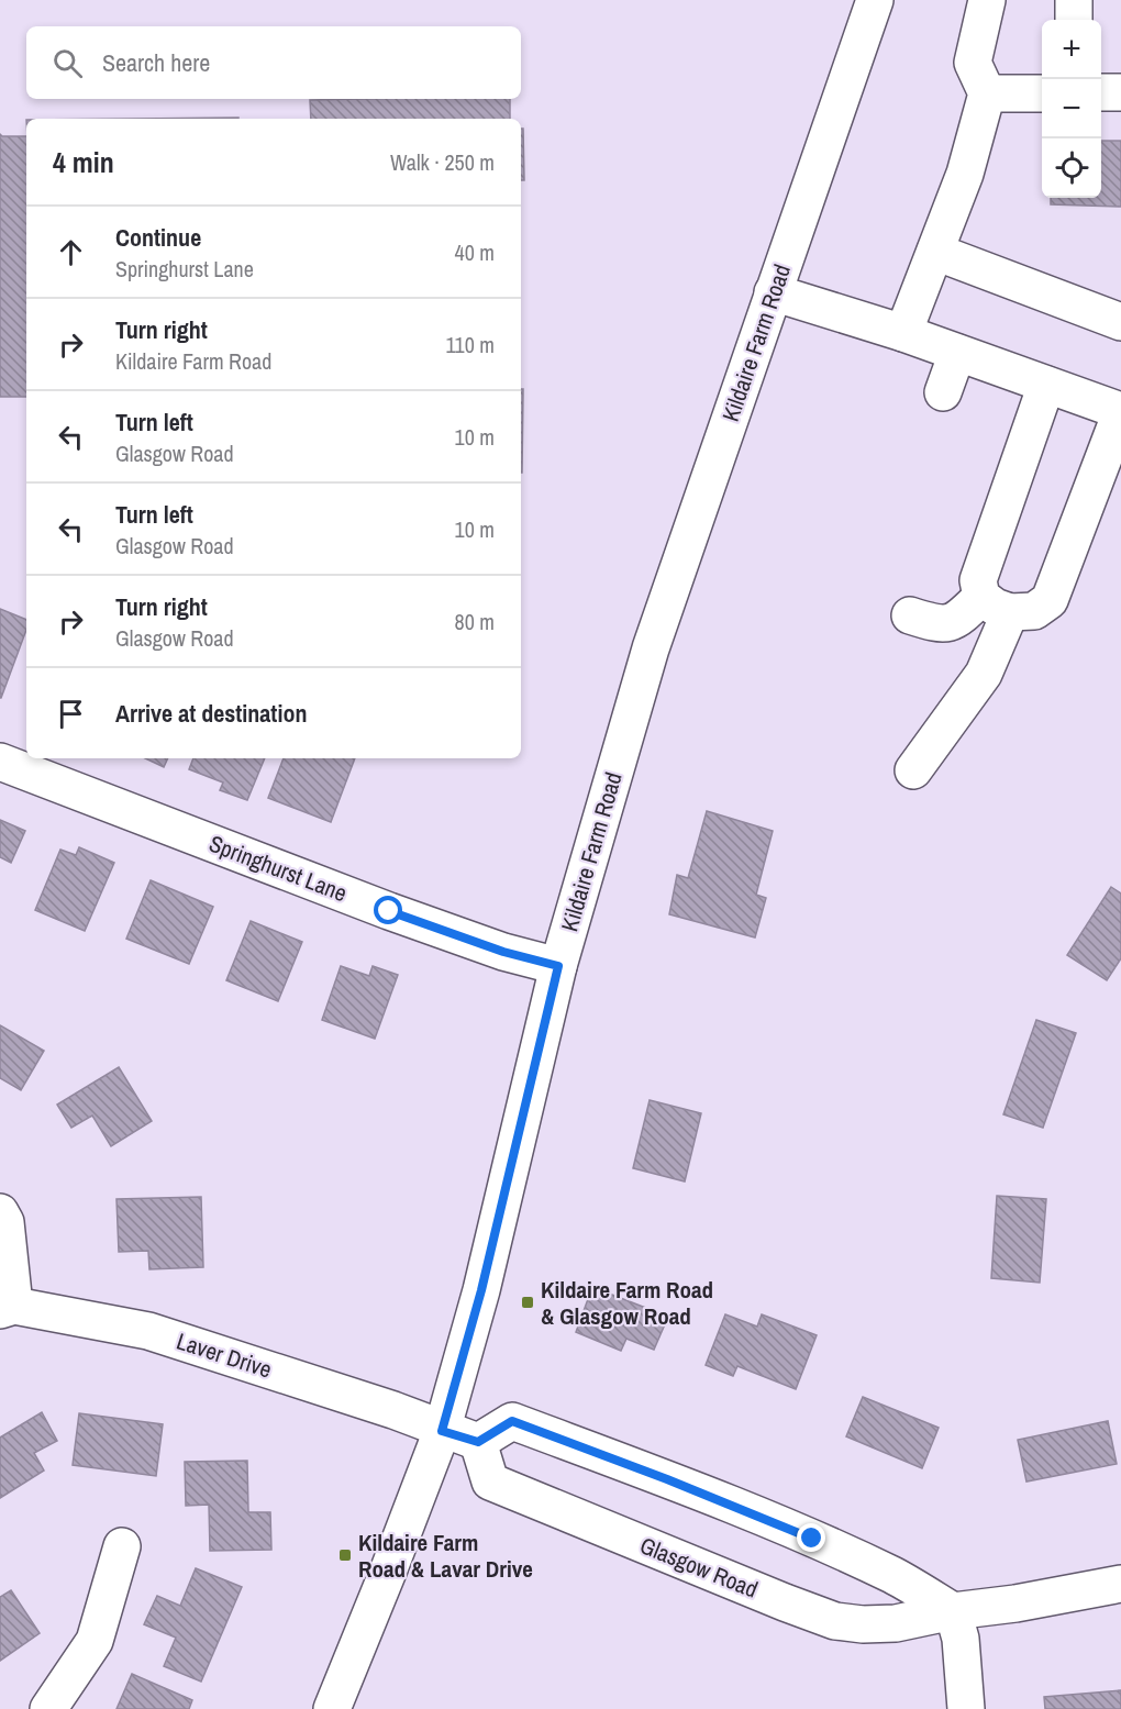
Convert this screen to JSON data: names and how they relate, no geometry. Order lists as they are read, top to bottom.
{
  "streets": {
    "street": [
      "Kildaire Farm Road",
      "Springhurst Lane",
      "Laver Drive",
      "Glasgow Road"
    ]
  },
  "crossings": [
    ["Kildaire Farm Road", "Springhurst Lane"],
    ["Kildaire Farm Road", "Laver Drive"]
  ],
  "places": {
    "transit": ["Kildaire Farm Road & Glasgow Road", "Kildaire Farm Road & Lavar Drive"]
  },
  "page": {
    "map_buttons": ["+", "−"],
    "search": "Search here",
    "heading": ["4 min", "Walk · 250 m"],
    "list": [
      ["Continue", "Springhurst Lane", "40 m"],
      ["Turn right", "Kildaire Farm Road", "110 m"],
      ["Turn left", "Glasgow Road", "10 m"],
      ["Turn left", "Glasgow Road", "10 m"],
      ["Turn right", "Glasgow Road", "80 m"],
      "Arrive at destination"
    ]
  }
}
